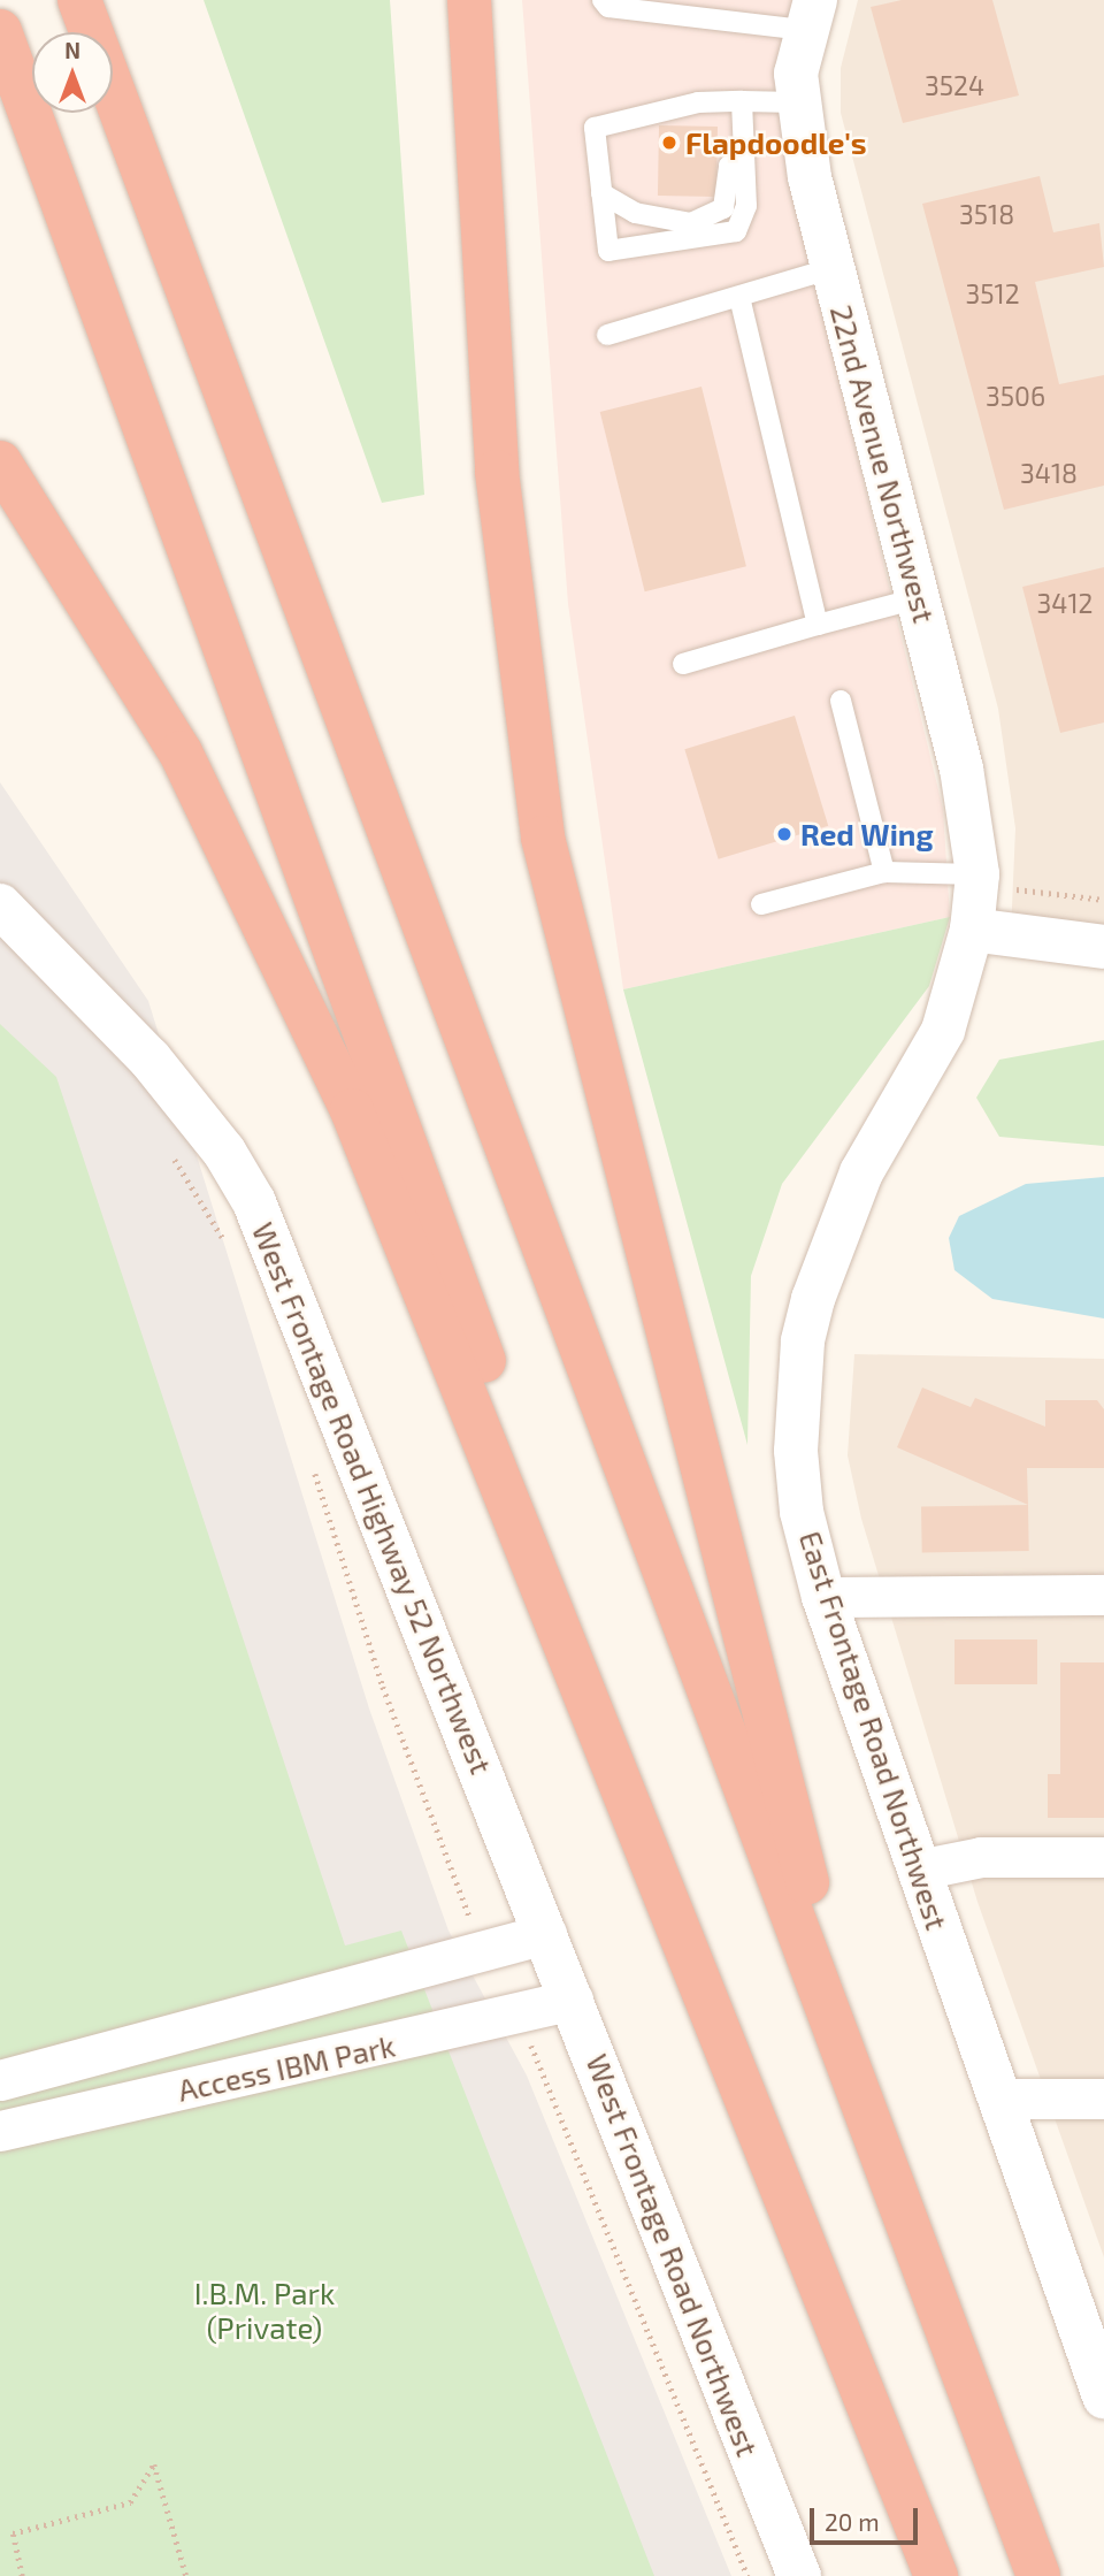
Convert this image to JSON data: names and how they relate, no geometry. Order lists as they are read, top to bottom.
{
  "streets": {
    "street": [
      "22nd Avenue Northwest",
      "West Frontage Road Highway 52 Northwest",
      "East Frontage Road Northwest",
      "Access IBM Park",
      "West Frontage Road Northwest"
    ]
  },
  "crossings": [
    ["22nd Avenue Northwest", "East Frontage Road Northwest"],
    ["West Frontage Road Highway 52 Northwest", "Access IBM Park"],
    ["West Frontage Road Highway 52 Northwest", "West Frontage Road Northwest"],
    ["Access IBM Park", "West Frontage Road Northwest"]
  ],
  "parks": ["I.B.M. Park (Private)"],
  "places": ["Flapdoodle's", "Red Wing"],
  "house_numbers": [
    "3524",
    "3518",
    "3512",
    "3506",
    "3418",
    "3412"
  ],
  "scale_bar": "20 m",
  "north": "top"
}
